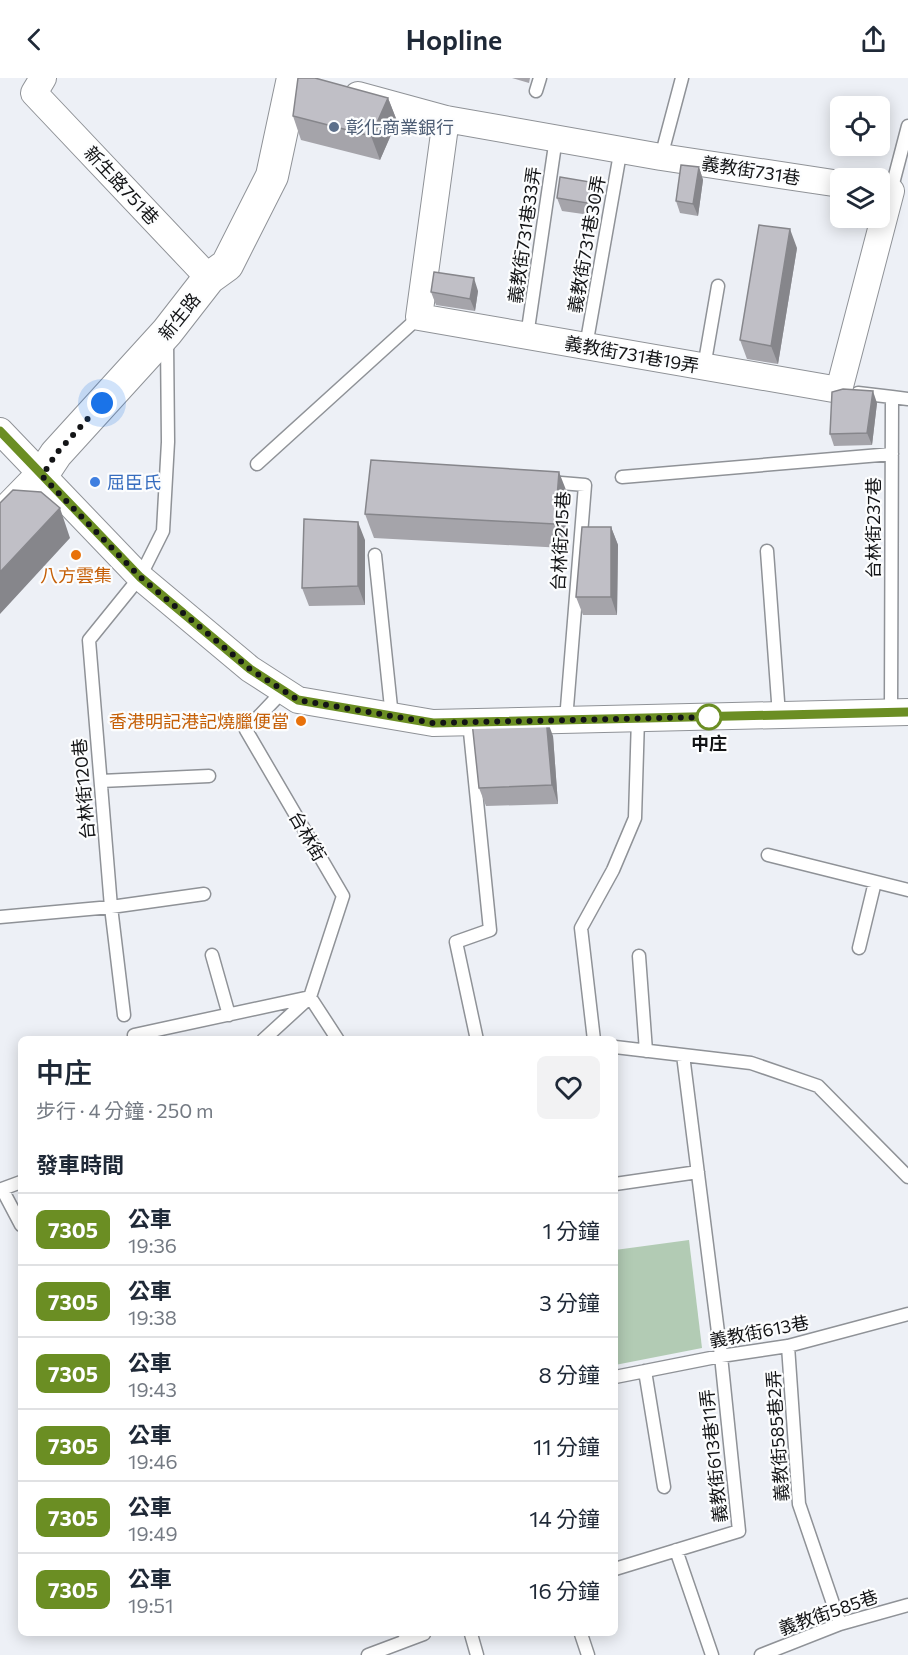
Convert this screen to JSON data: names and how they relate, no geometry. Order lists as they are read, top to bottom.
{
  "streets": {
    "street": [
      "義教街731巷",
      "新生路751巷",
      "新生路",
      "義教街731巷19弄"
    ],
    "lane": [
      "義教街731巷33弄",
      "義教街731巷30弄",
      "台林街237巷",
      "台林街215巷",
      "台林街120巷",
      "台林街",
      "義教街613巷",
      "義教街585巷2弄",
      "義教街613巷11弄",
      "義教街585巷"
    ]
  },
  "crossings": [
    ["義教街731巷", "義教街731巷33弄"],
    ["義教街731巷", "義教街731巷30弄"],
    ["義教街731巷", "新生路"],
    ["新生路751巷", "新生路"],
    ["義教街731巷33弄", "義教街731巷19弄"],
    ["義教街731巷30弄", "義教街731巷19弄"],
    ["新生路", "台林街120巷"],
    ["義教街613巷", "義教街585巷2弄"],
    ["義教街613巷", "義教街613巷11弄"],
    ["義教街585巷2弄", "義教街585巷"]
  ],
  "places": [
    "彰化商業銀行",
    "屈臣氏",
    "八方雲集",
    "中庄",
    "香港明記港記燒臘便當"
  ],
  "lines": ["bus line 7305"],
  "page": {
    "header": "Hopline",
    "heading": [
      ["中庄", "步行 · 4 分鐘 · 250 m"],
      "發車時間"
    ],
    "list": [
      {
        "mark": "7305",
        "name": "公車",
        "note": "19:36",
        "value": "1 分鐘"
      },
      {
        "mark": "7305",
        "name": "公車",
        "note": "19:38",
        "value": "3 分鐘"
      },
      {
        "mark": "7305",
        "name": "公車",
        "note": "19:43",
        "value": "8 分鐘"
      },
      {
        "mark": "7305",
        "name": "公車",
        "note": "19:46",
        "value": "11 分鐘"
      },
      {
        "mark": "7305",
        "name": "公車",
        "note": "19:49",
        "value": "14 分鐘"
      },
      {
        "mark": "7305",
        "name": "公車",
        "note": "19:51",
        "value": "16 分鐘"
      }
    ]
  }
}
